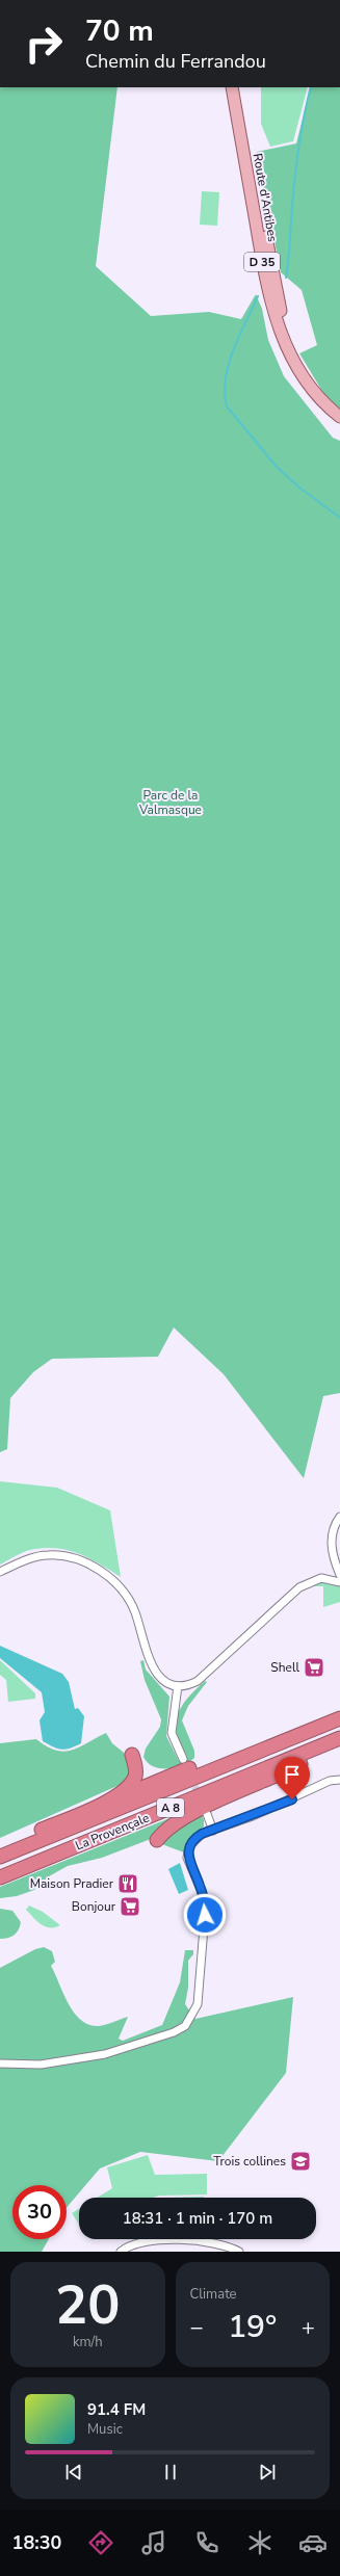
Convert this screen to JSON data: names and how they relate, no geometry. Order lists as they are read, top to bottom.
{
  "streets": {
    "highway": ["A 8", "La Provençale"],
    "main road": ["Route d'Antibes", "D 35"]
  },
  "parks": ["Parc de la Valmasque"],
  "places": {
    "supermarket": ["Shell", "Bonjour"],
    "restaurant": ["Maison Pradier"],
    "school or university": ["Trois collines"]
  },
  "page": {
    "turn": ["70 m", "Chemin du Ferrandou"],
    "limit": "30",
    "trip": "18:31 · 1 min · 170 m",
    "tile": [
      ["20", "km/h"],
      "Climate"
    ],
    "heat": ["−", "19°", "+"],
    "song": ["91.4 FM", "Music"],
    "tabs": "18:30"
  }
}
